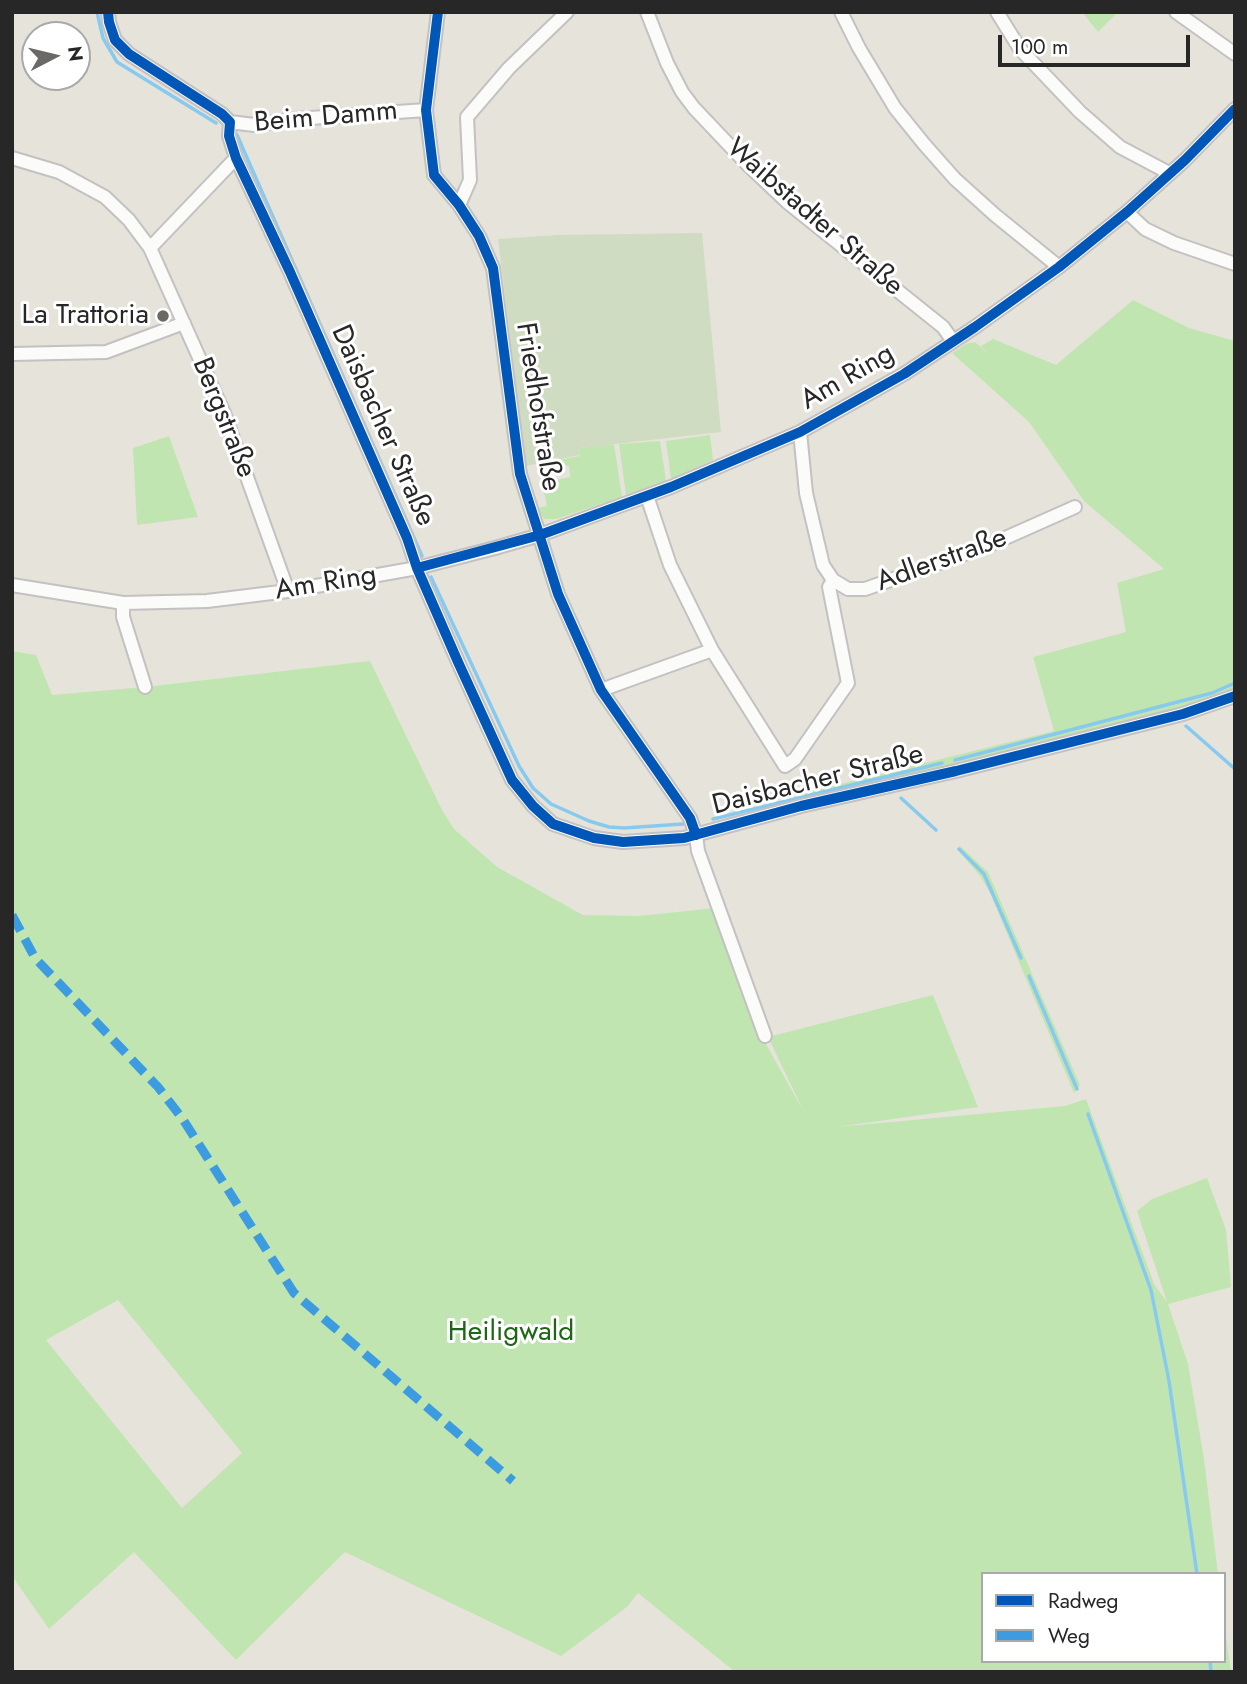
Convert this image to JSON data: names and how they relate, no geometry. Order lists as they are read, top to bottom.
{
  "streets": {
    "street": [
      "Beim Damm",
      "Waibstadter Straße",
      "Am Ring",
      "Friedhofstraße",
      "Bergstraße",
      "Daisbacher Straße",
      "Adlerstraße"
    ]
  },
  "crossings": [
    ["Beim Damm", "Friedhofstraße"],
    ["Beim Damm", "Daisbacher Straße"],
    ["Waibstadter Straße", "Am Ring"],
    ["Am Ring", "Friedhofstraße"],
    ["Am Ring", "Bergstraße"],
    ["Am Ring", "Daisbacher Straße"],
    ["Am Ring", "Adlerstraße"],
    ["Friedhofstraße", "Daisbacher Straße"]
  ],
  "parks": ["Heiligwald"],
  "places": ["La Trattoria"],
  "legend": ["Radweg", "Weg"],
  "scale_bar": "100 m",
  "north": "right"
}
